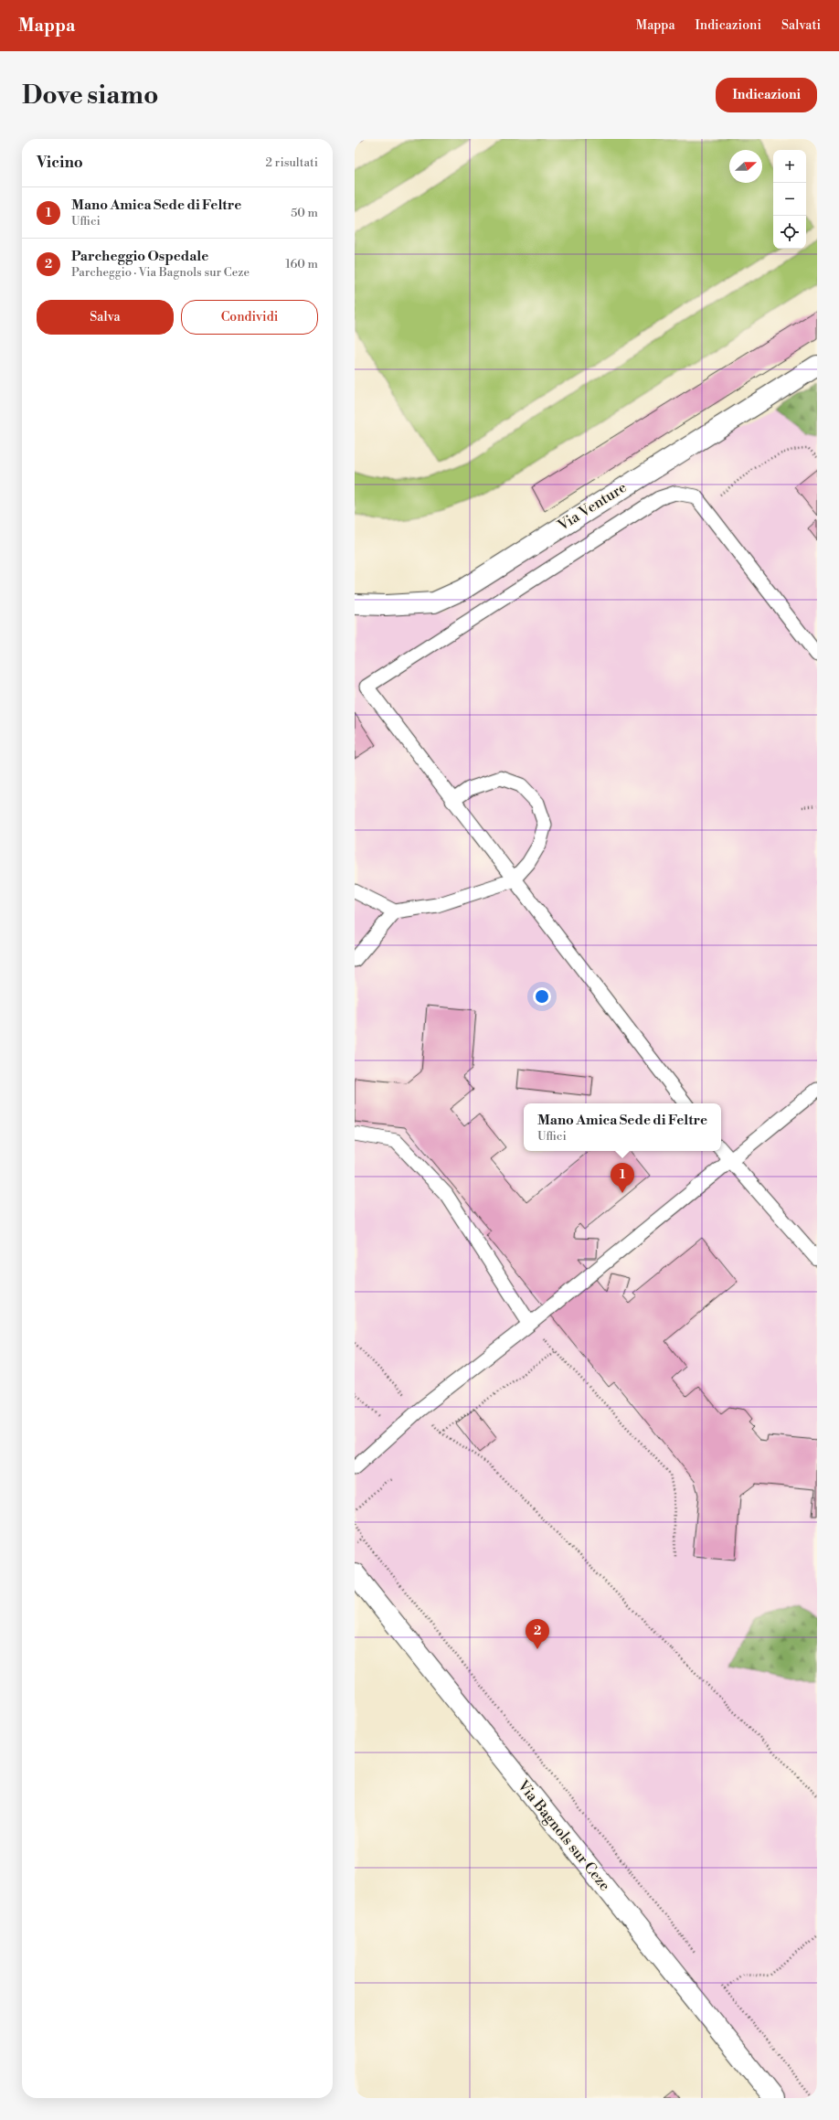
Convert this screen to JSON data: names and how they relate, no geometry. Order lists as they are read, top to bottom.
{
  "streets": {
    "main road": ["Via Venture", "Via Bagnols sur Ceze"]
  },
  "north": "right",
  "page": {
    "header": "Mappa",
    "nav": ["Mappa", "Indicazioni", "Salvati"],
    "buttons": [
      "Indicazioni",
      ["Salva", "Condividi"]
    ],
    "title": "Dove siamo",
    "heading": ["Vicino", "2 risultati"],
    "map_buttons": ["+", "−"],
    "list": [
      {
        "mark": "1",
        "name": "Mano Amica Sede di Feltre",
        "note": "Uffici",
        "value": "50 m"
      },
      {
        "mark": "2",
        "name": "Parcheggio Ospedale",
        "note": "Parcheggio · Via Bagnols sur Ceze",
        "value": "160 m"
      }
    ],
    "popup": ["Mano Amica Sede di Feltre", "Uffici"],
    "pins": ["1", "2"]
  }
}
